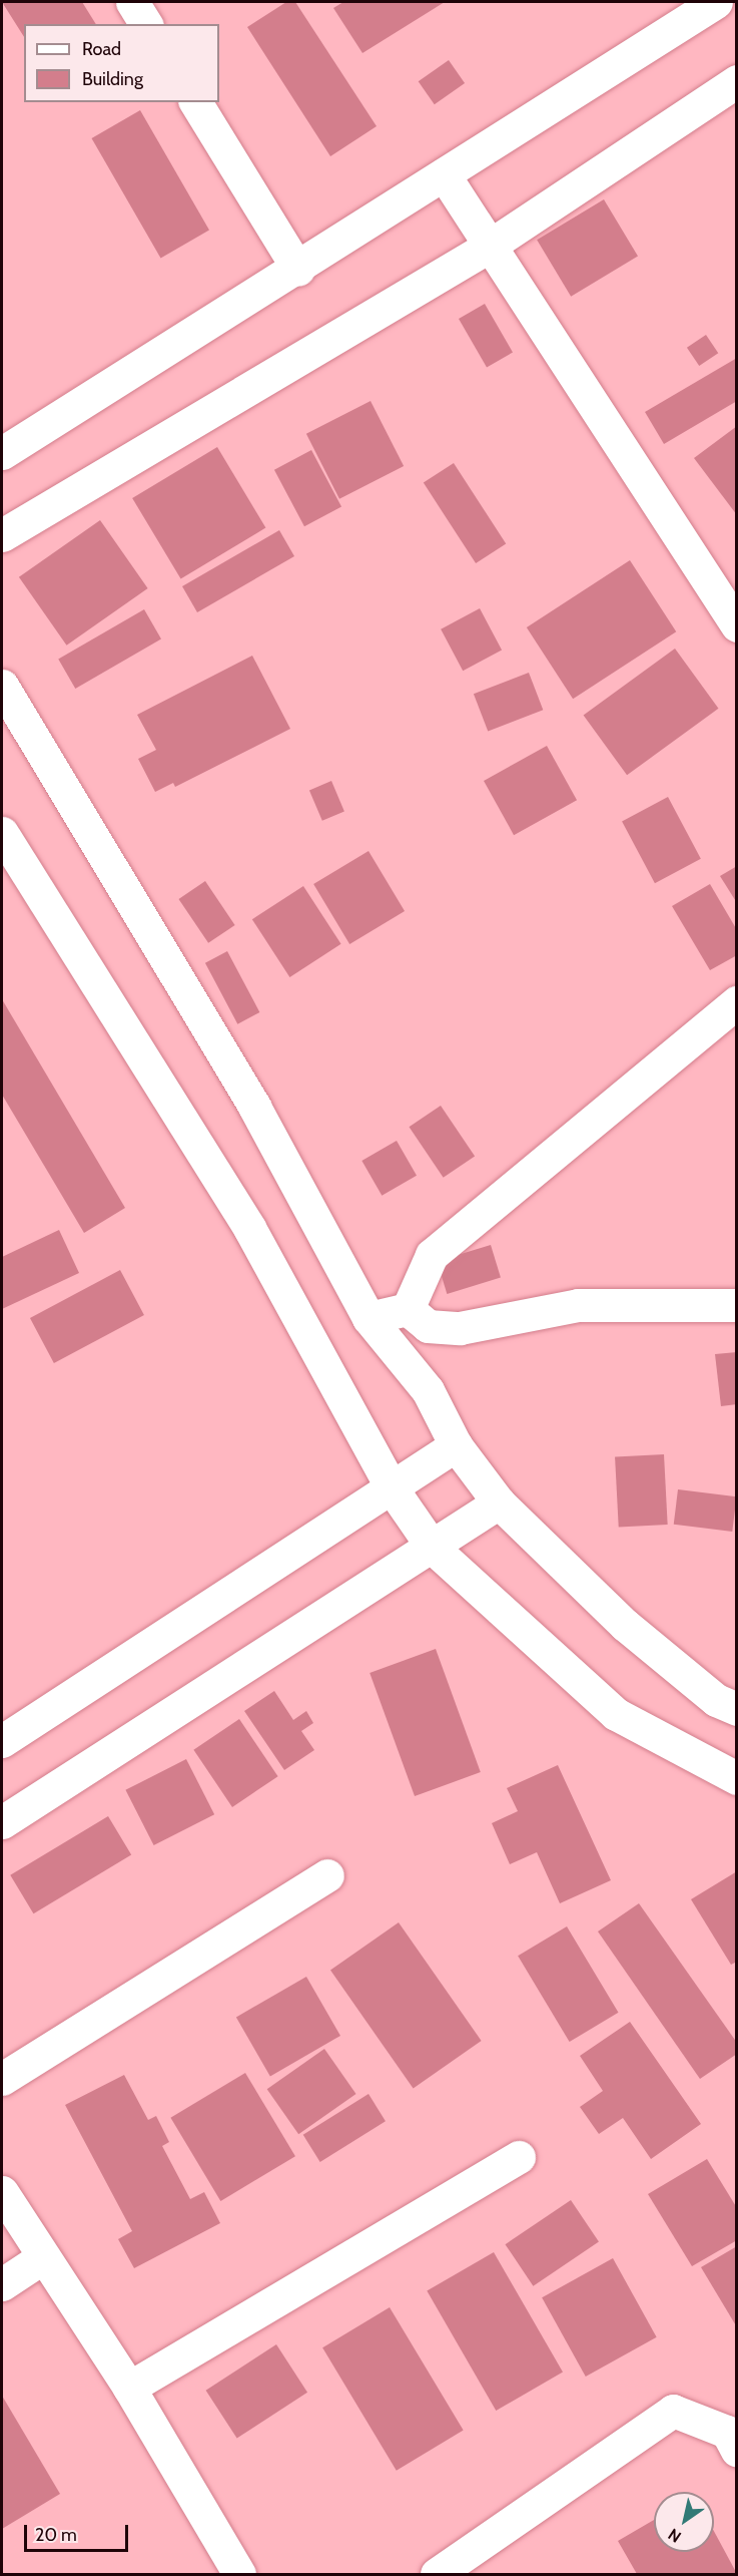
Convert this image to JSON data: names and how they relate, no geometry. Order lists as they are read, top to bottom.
{
  "legend": ["Road", "Building"],
  "scale_bar": "20 m",
  "north": "bottom left"
}
